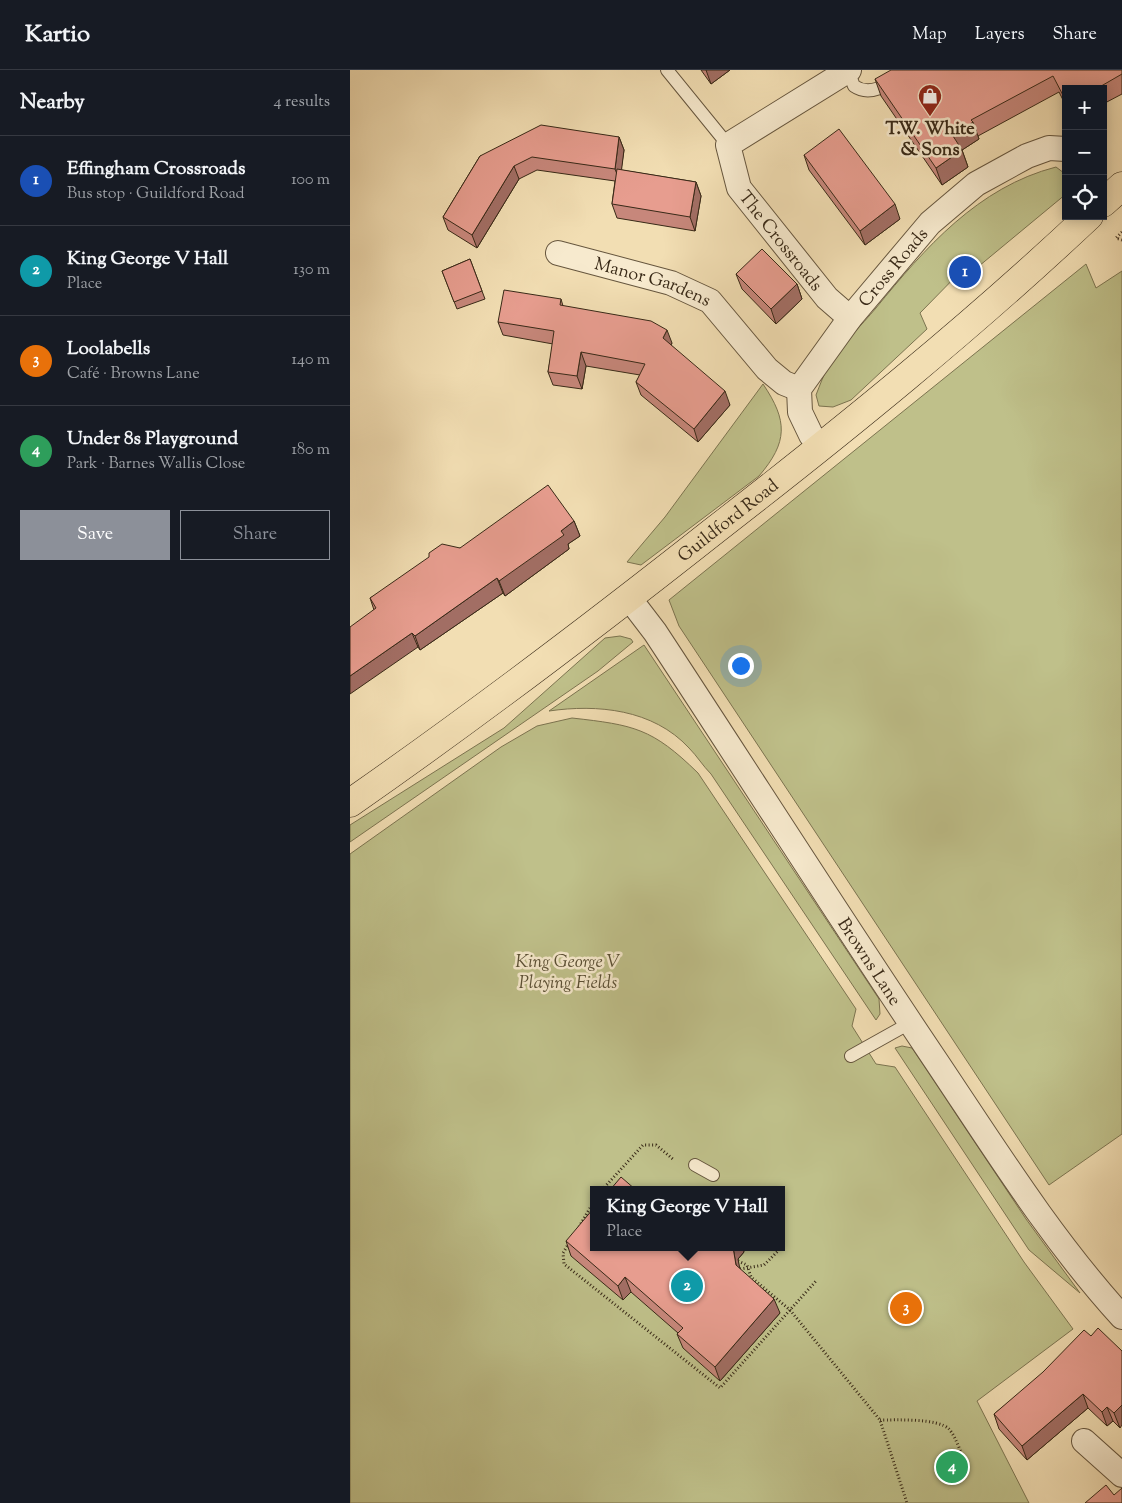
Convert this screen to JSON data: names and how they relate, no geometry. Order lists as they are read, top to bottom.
{
  "streets": {
    "main road": ["Guildford Road"],
    "street": [
      "The Crossroads",
      "Cross Roads",
      "Manor Gardens",
      "Browns Lane"
    ]
  },
  "crossings": [
    ["The Crossroads", "Cross Roads"],
    ["Cross Roads", "Manor Gardens"],
    ["Guildford Road", "Browns Lane"]
  ],
  "parks": ["King George V Playing Fields"],
  "places": {
    "shop": ["T.W. White & Sons"]
  },
  "page": {
    "header": "Kartio",
    "nav": ["Map", "Layers", "Share"],
    "heading": ["Nearby", "4 results"],
    "map_buttons": ["+", "−"],
    "list": [
      {
        "mark": "1",
        "name": "Effingham Crossroads",
        "note": "Bus stop · Guildford Road",
        "value": "100 m"
      },
      {
        "mark": "2",
        "name": "King George V Hall",
        "note": "Place",
        "value": "130 m"
      },
      {
        "mark": "3",
        "name": "Loolabells",
        "note": "Café · Browns Lane",
        "value": "140 m"
      },
      {
        "mark": "4",
        "name": "Under 8s Playground",
        "note": "Park · Barnes Wallis Close",
        "value": "180 m"
      }
    ],
    "pins": [
      "1",
      "2",
      "3",
      "4"
    ],
    "buttons": ["Save", "Share"],
    "popup": ["King George V Hall", "Place"]
  }
}
